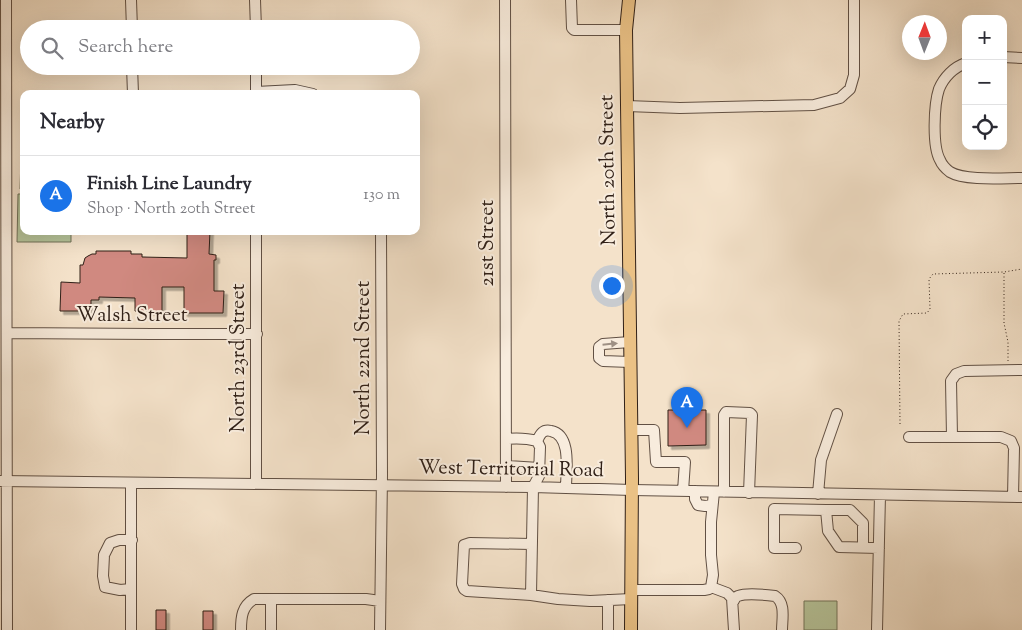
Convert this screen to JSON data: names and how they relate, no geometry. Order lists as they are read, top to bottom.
{
  "streets": {
    "main road": ["North 20th Street"],
    "street": [
      "21st Street",
      "Walsh Street",
      "North 23rd Street",
      "North 22nd Street",
      "West Territorial Road"
    ]
  },
  "crossings": [
    ["North 20th Street", "West Territorial Road"],
    ["21st Street", "West Territorial Road"],
    ["Walsh Street", "North 23rd Street"],
    ["North 23rd Street", "West Territorial Road"],
    ["North 22nd Street", "West Territorial Road"]
  ],
  "north": "top",
  "page": {
    "map_buttons": ["+", "−"],
    "search": "Search here",
    "heading": "Nearby",
    "list": [
      {
        "mark": "A",
        "name": "Finish Line Laundry",
        "note": "Shop · North 20th Street",
        "value": "130 m"
      }
    ],
    "pins": "A"
  }
}
